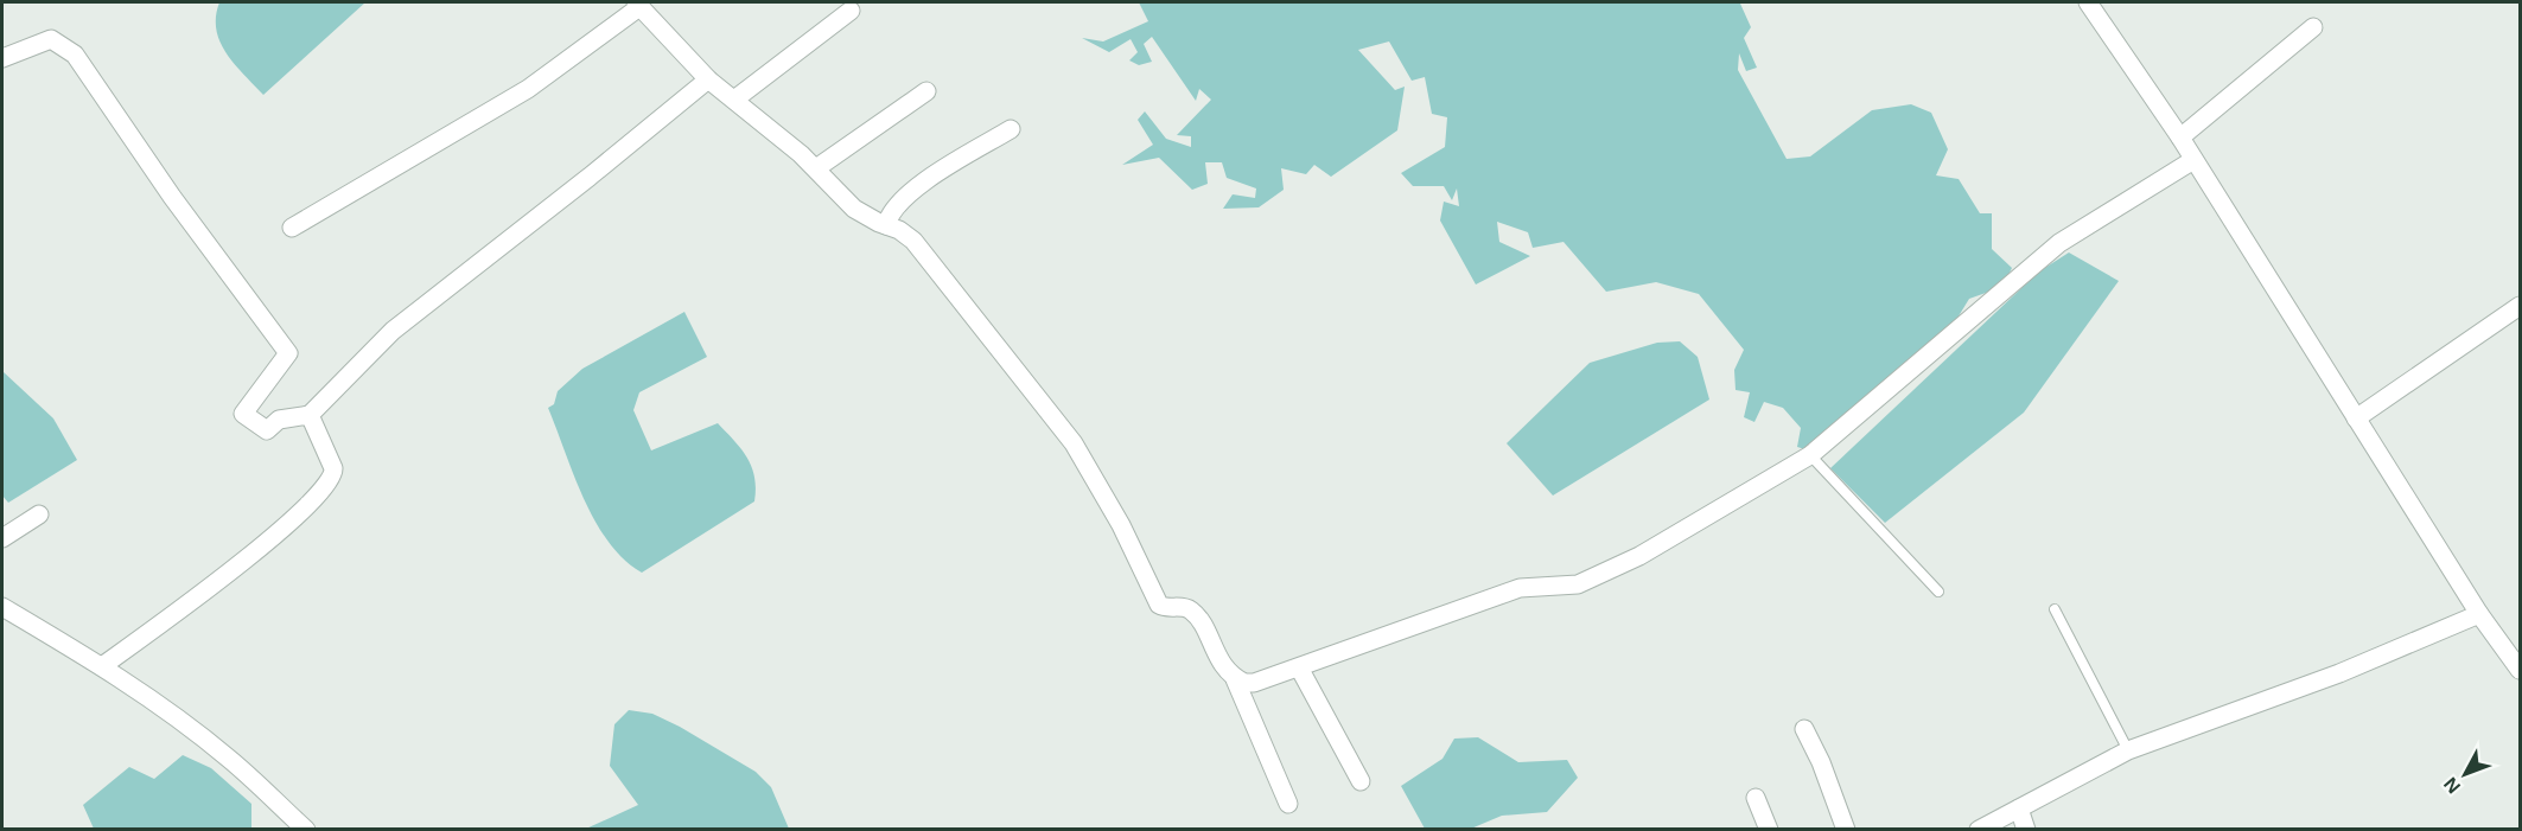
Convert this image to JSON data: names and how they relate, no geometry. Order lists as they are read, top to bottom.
{
  "north": "bottom left"
}
